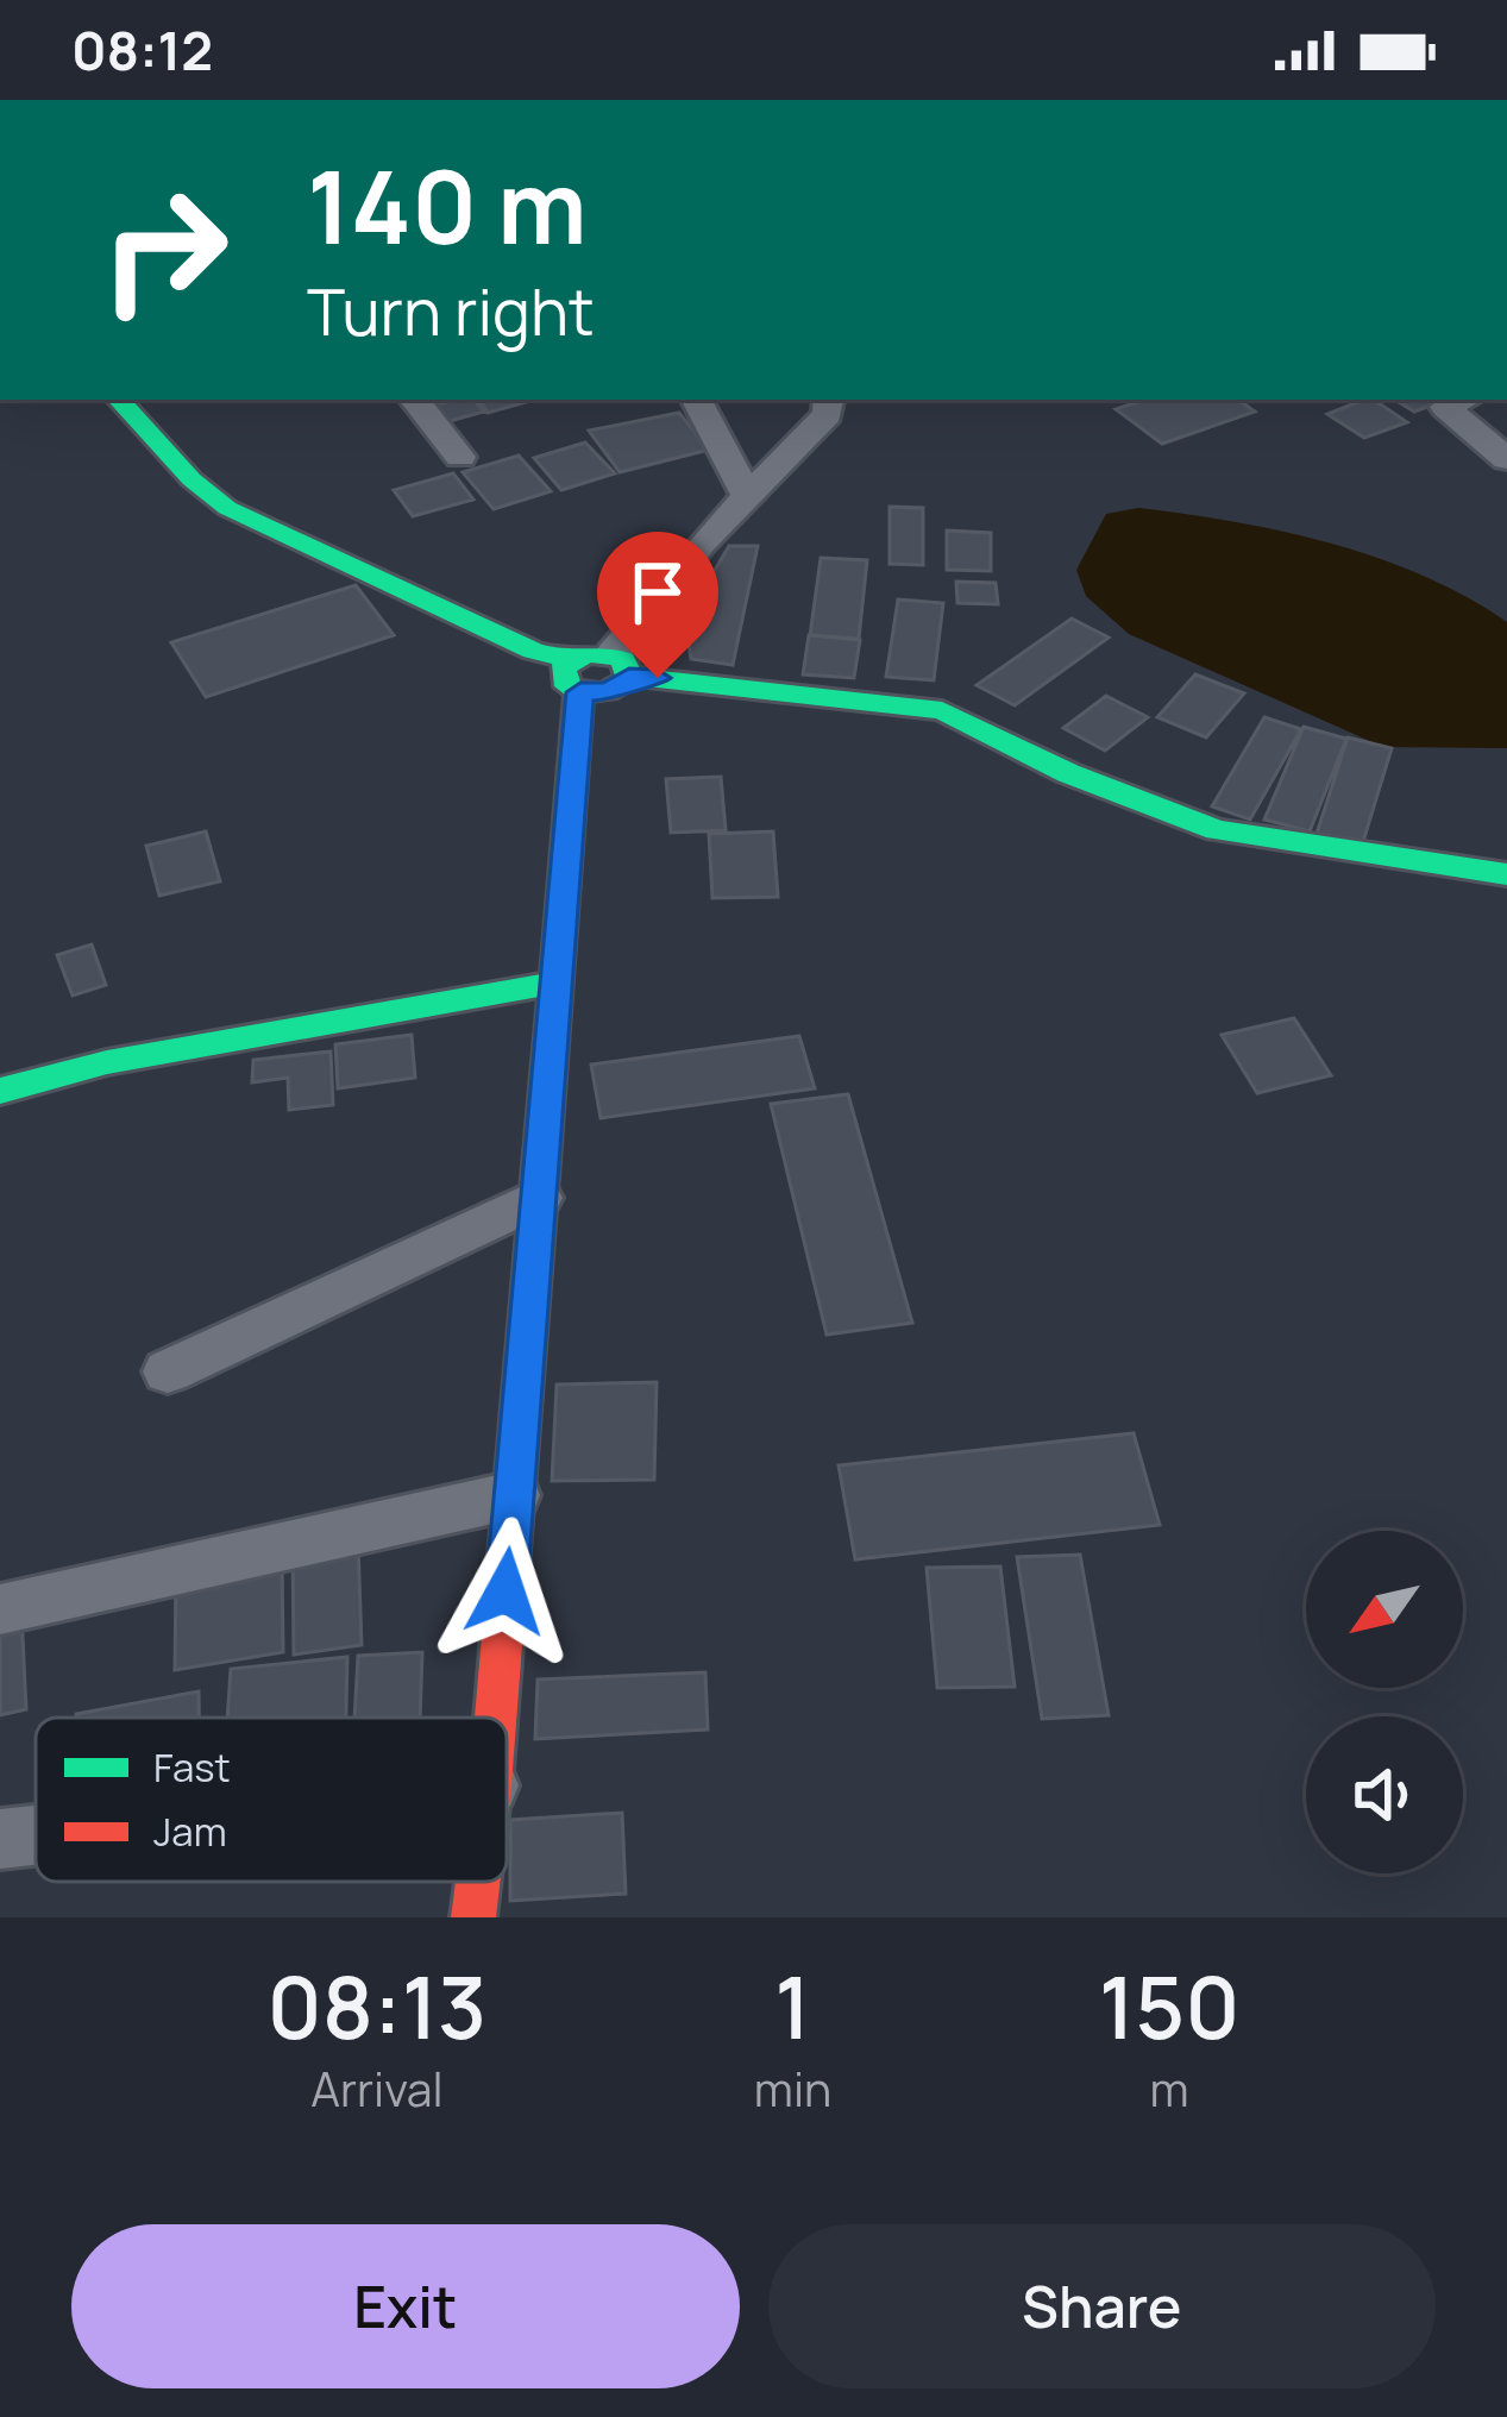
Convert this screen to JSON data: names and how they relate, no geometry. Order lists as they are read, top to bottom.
{
  "legend": ["Fast", "Jam"],
  "north": "bottom left",
  "page": {
    "status": "08:12",
    "turn": ["140 m", "Turn right"],
    "eta": [
      "08:13",
      "Arrival",
      "1",
      "min",
      "150",
      "m"
    ],
    "buttons": ["Exit", "Share"]
  }
}
